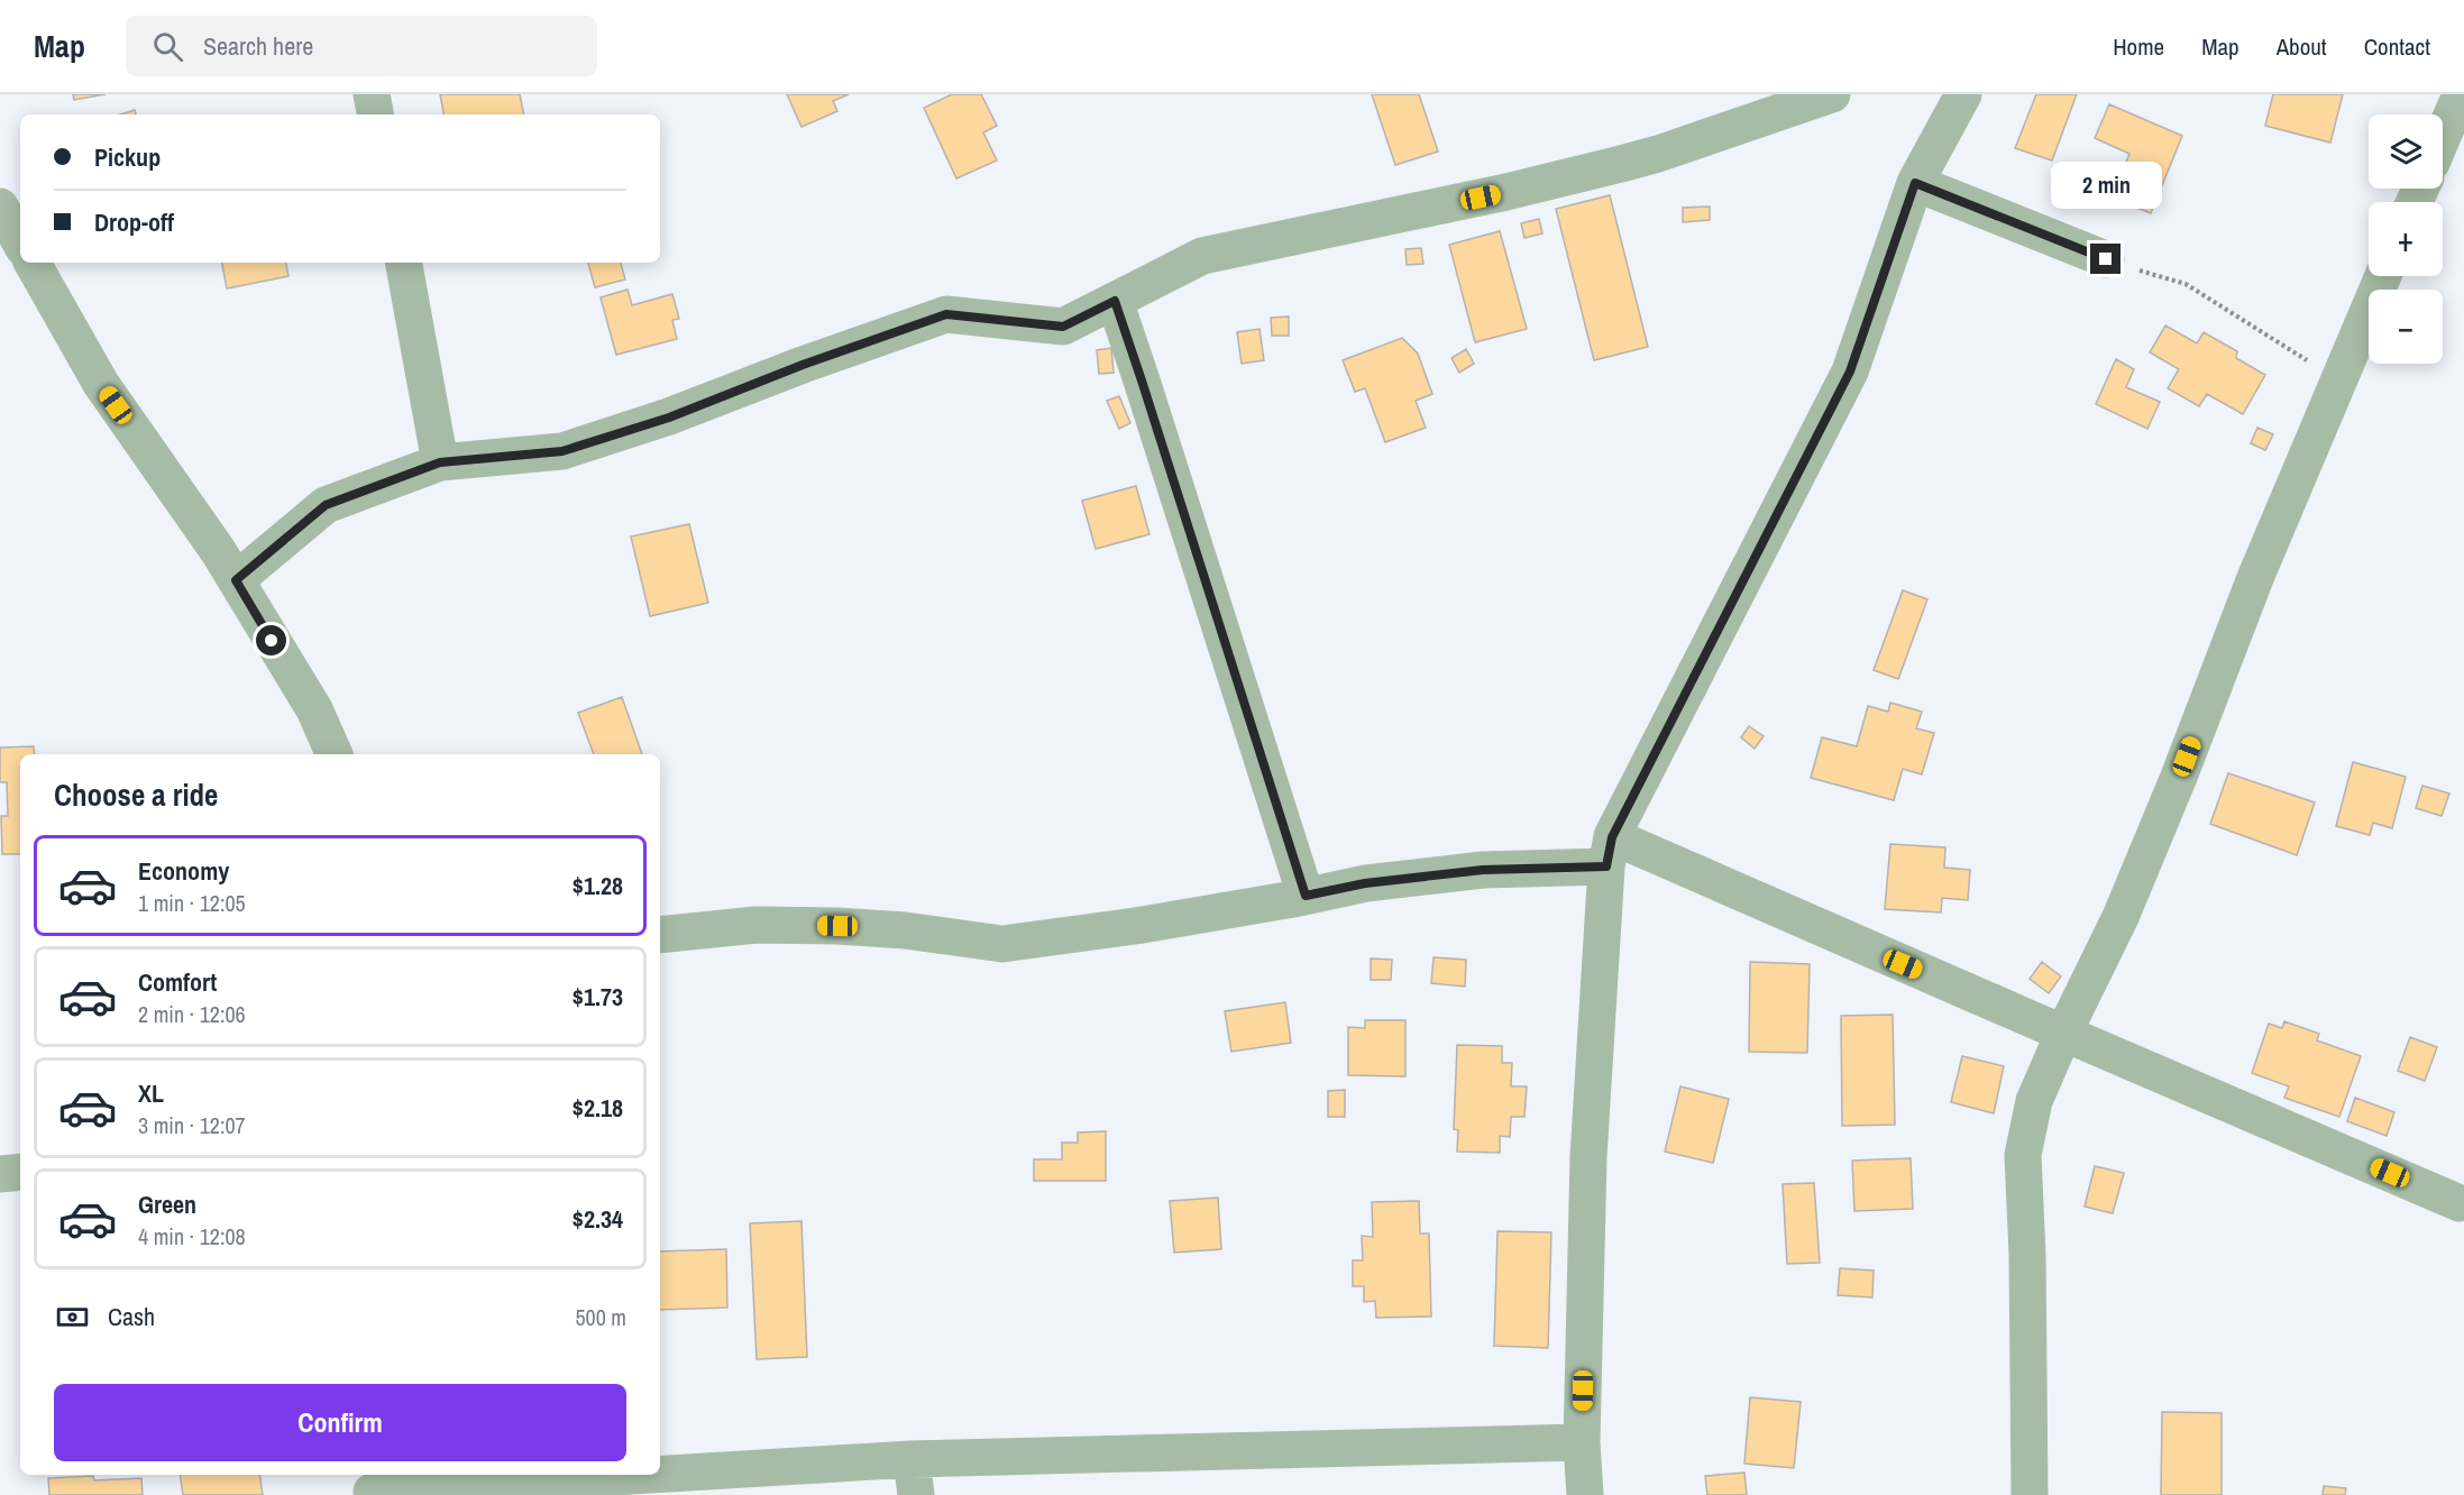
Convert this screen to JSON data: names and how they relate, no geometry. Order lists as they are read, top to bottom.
{
  "page": {
    "header": "Map",
    "search": "Search here",
    "nav": [
      "Home",
      "Map",
      "About",
      "Contact"
    ],
    "map_buttons": ["+", "−"],
    "banner": ["Pickup", "Drop-off"],
    "bubble": "2 min",
    "heading": "Choose a ride",
    "list": [
      {
        "name": "Economy",
        "note": "1 min · 12:05",
        "value": "$1.28"
      },
      {
        "name": "Comfort",
        "note": "2 min · 12:06",
        "value": "$1.73"
      },
      {
        "name": "XL",
        "note": "3 min · 12:07",
        "value": "$2.18"
      },
      {
        "name": "Green",
        "note": "4 min · 12:08",
        "value": "$2.34"
      }
    ],
    "pay": ["Cash", "500 m"],
    "buttons": "Confirm"
  }
}
